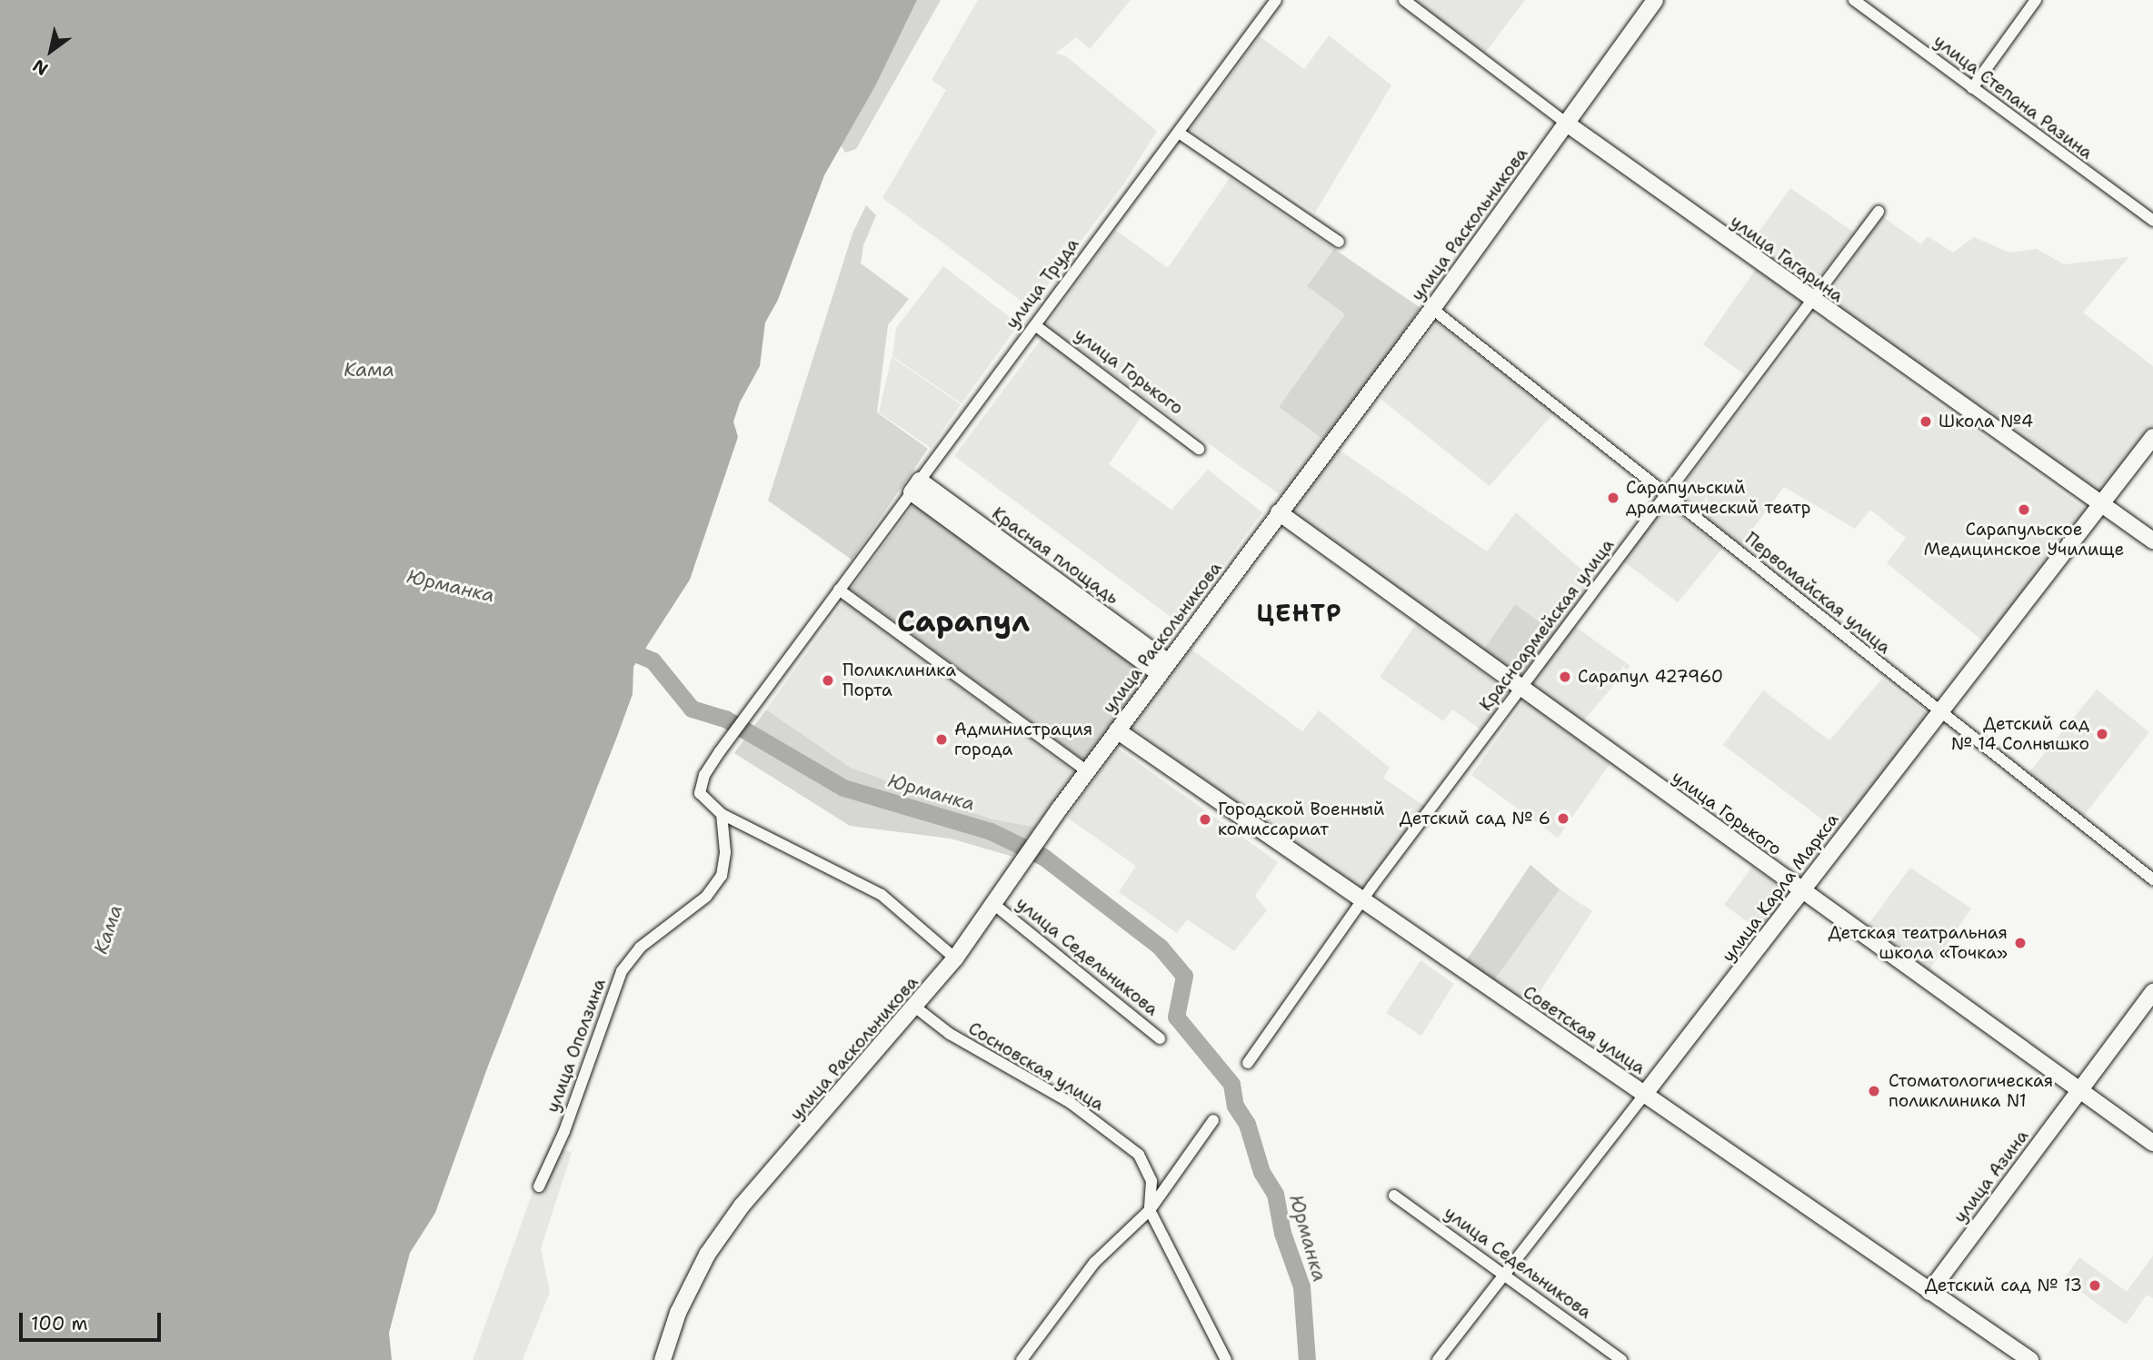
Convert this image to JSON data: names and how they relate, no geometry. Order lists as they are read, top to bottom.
{
  "streets": {
    "main road": [
      "улица Раскольникова",
      "улица Гагарина",
      "улица Горького",
      "Красная площадь",
      "улица Карла Маркса",
      "Советская улица",
      "улица Азина"
    ],
    "street": [
      "улица Степана Разина",
      "улица Труда",
      "Первомайская улица",
      "Красноармейская улица",
      "улица Седельникова",
      "улица Оползина",
      "Сосновская улица"
    ]
  },
  "crossings": [
    ["улица Раскольникова", "улица Гагарина"],
    ["улица Раскольникова", "улица Горького"],
    ["улица Раскольникова", "Красная площадь"],
    ["улица Раскольникова", "Первомайская улица"],
    ["улица Раскольникова", "улица Седельникова"],
    ["улица Раскольникова", "Советская улица"],
    ["улица Раскольникова", "Сосновская улица"],
    ["улица Гагарина", "Красноармейская улица"],
    ["улица Гагарина", "улица Карла Маркса"],
    ["улица Труда", "улица Горького"],
    ["улица Труда", "Красная площадь"],
    ["улица Горького", "Красноармейская улица"],
    ["улица Горького", "улица Карла Маркса"],
    ["улица Горького", "улица Азина"],
    ["Первомайская улица", "Красноармейская улица"],
    ["Первомайская улица", "улица Карла Маркса"],
    ["Красноармейская улица", "Советская улица"],
    ["улица Карла Маркса", "улица Седельникова"],
    ["улица Карла Маркса", "Советская улица"],
    ["Советская улица", "улица Азина"]
  ],
  "districts": ["ЦЕНТР", "Сарапул"],
  "water": ["Кама", "Юрманка"],
  "places": [
    "Школа №4",
    "Сарапульский драматический театр",
    "Сарапульское Медицинское Училище",
    "Сарапул 427960",
    "Поликлиника Порта",
    "Детский сад № 14 Солнышко",
    "Администрация города",
    "Детский сад № 6",
    "Городской Военный комиссариат",
    "Детская театральная школа «Точка»",
    "Стоматологическая поликлиника N1",
    "Детский сад № 13"
  ],
  "scale_bar": "100 m",
  "north": "bottom left"
}
